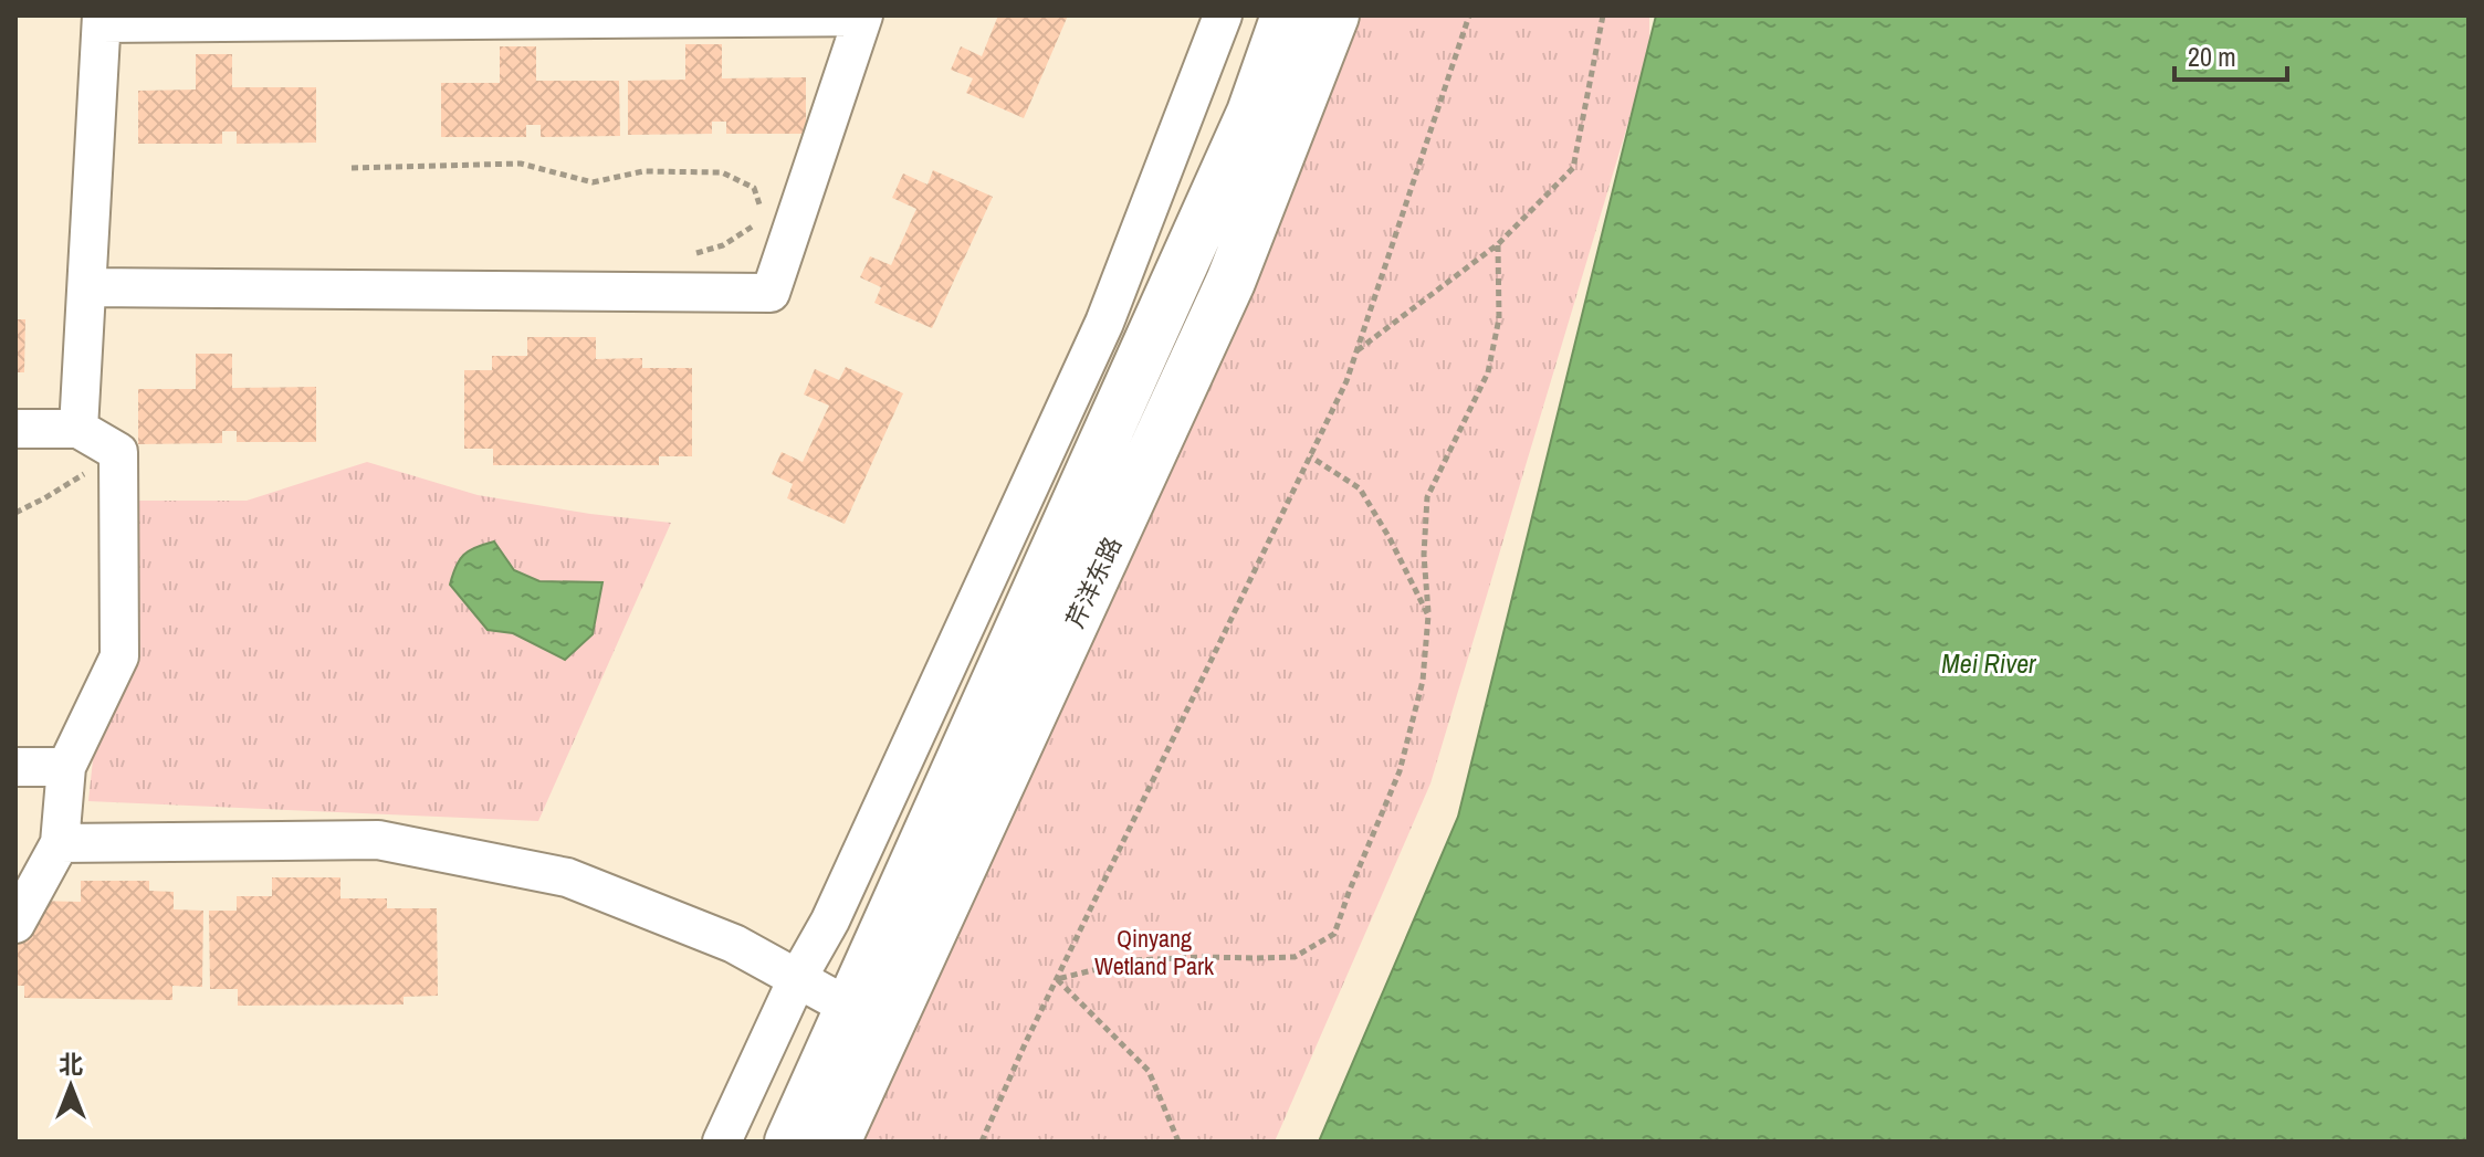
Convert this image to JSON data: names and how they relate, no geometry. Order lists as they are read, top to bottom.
{
  "streets": {
    "main road": ["芹洋东路"]
  },
  "water": ["Mei River"],
  "parks": ["Qinyang Wetland Park"],
  "scale_bar": "20 m",
  "north": "top"
}
